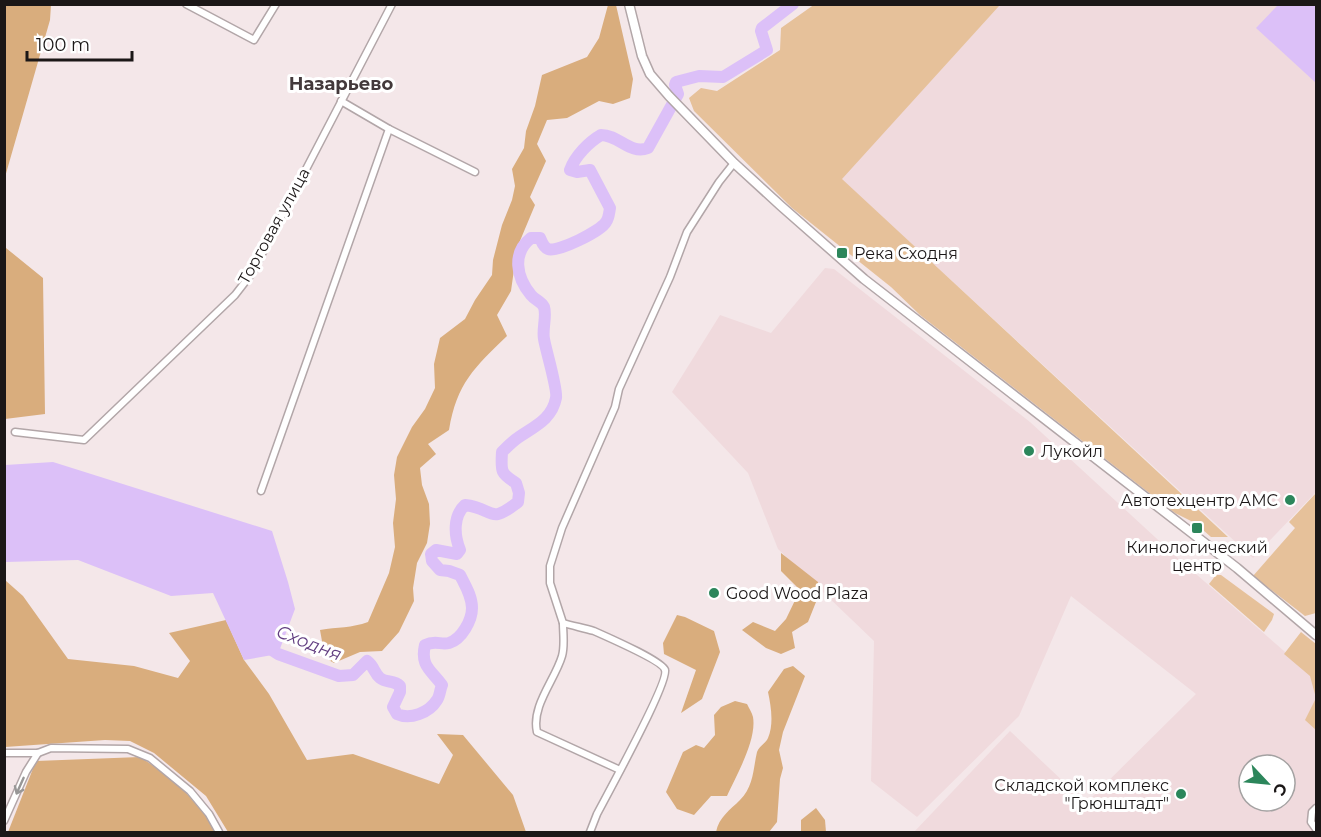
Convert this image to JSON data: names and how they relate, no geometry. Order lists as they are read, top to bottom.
{
  "streets": {
    "street": ["Торговая улица"]
  },
  "districts": ["Назарьево"],
  "water": ["Сходня"],
  "places": {
    "transit": ["Река Сходня", "Кинологический центр"],
    "other": [
      "Лукойл",
      "Автотехцентр АМС",
      "Good Wood Plaza",
      "Складской комплекс \"Грюнштадт\""
    ]
  },
  "scale_bar": "100 m",
  "north": "bottom right"
}
